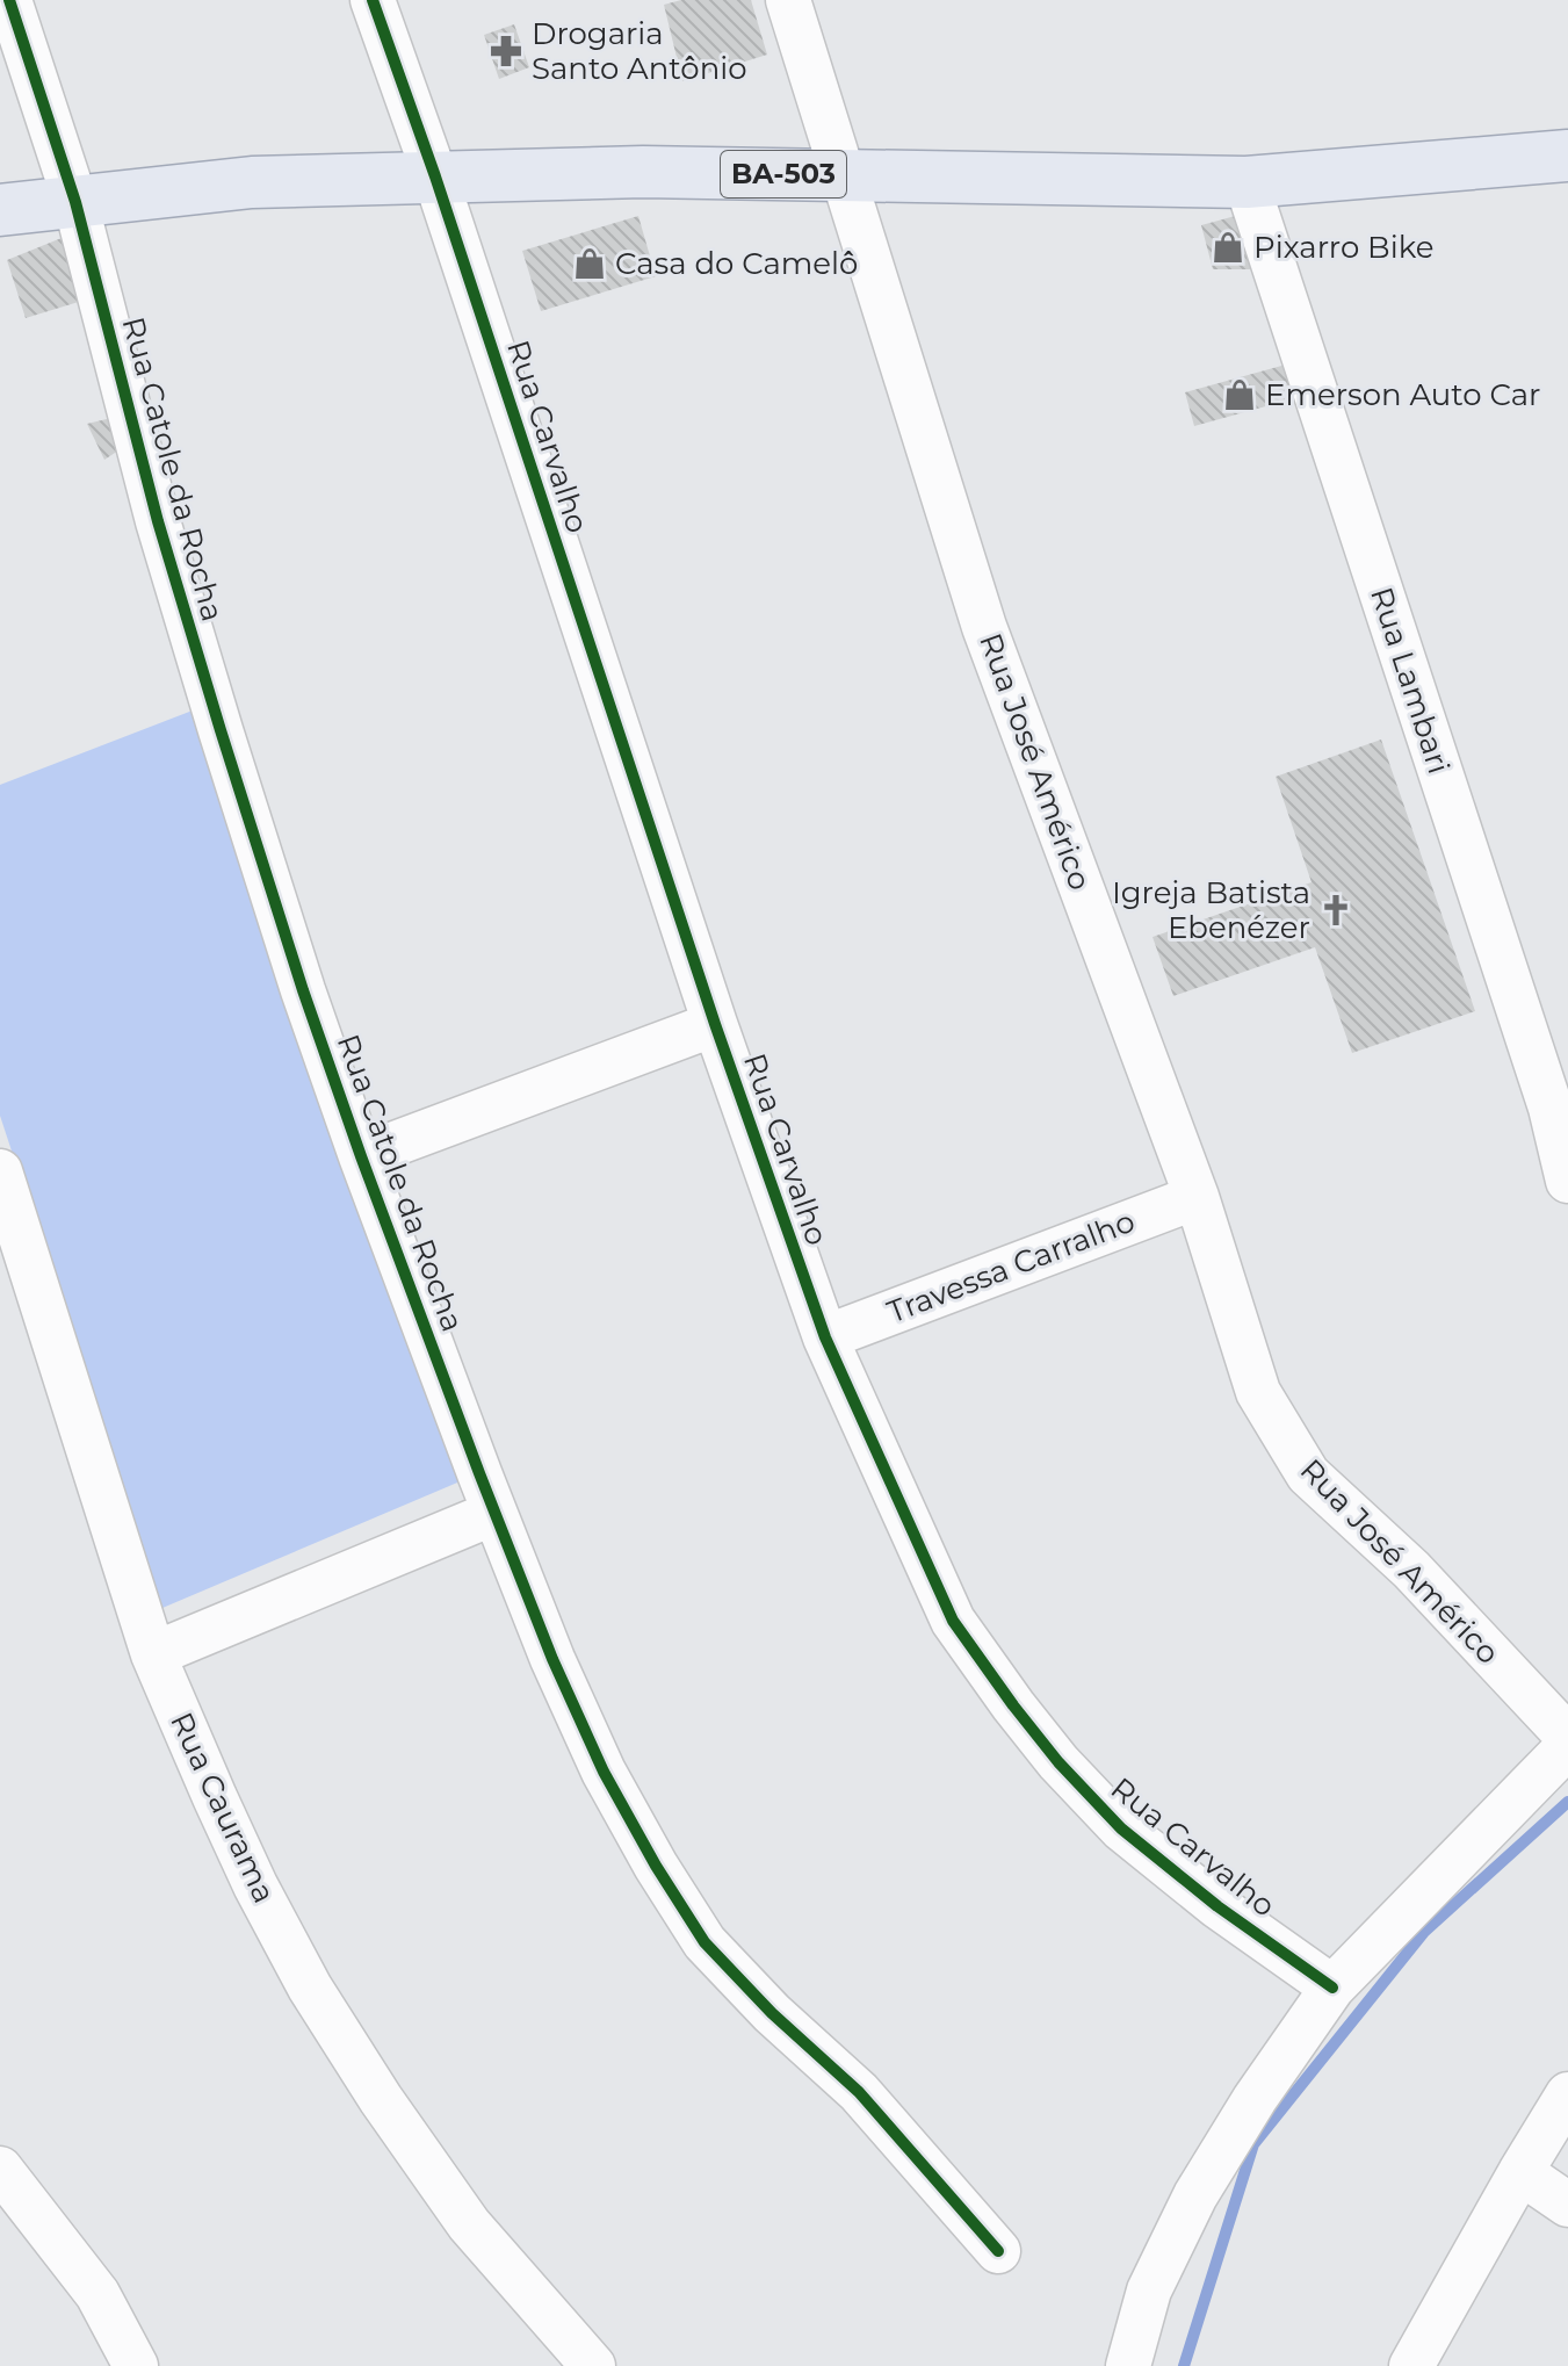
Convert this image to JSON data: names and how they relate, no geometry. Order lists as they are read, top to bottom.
{
  "streets": {
    "main road": ["BA-503"],
    "street": [
      "Rua Carvalho",
      "Rua Catole da Rocha",
      "Rua Lambari",
      "Rua José Américo",
      "Travessa Carralho",
      "Rua Caurama"
    ]
  },
  "crossings": [
    ["BA-503", "Rua Carvalho"],
    ["BA-503", "Rua Catole da Rocha"],
    ["BA-503", "Rua Lambari"],
    ["BA-503", "Rua José Américo"],
    ["Rua Carvalho", "Travessa Carralho"],
    ["Rua José Américo", "Travessa Carralho"]
  ],
  "places": {
    "pharmacy": ["Drogaria Santo Antônio"],
    "shop": ["Pixarro Bike", "Casa do Camelô", "Emerson Auto Car"],
    "church": ["Igreja Batista Ebenézer"]
  }
}
